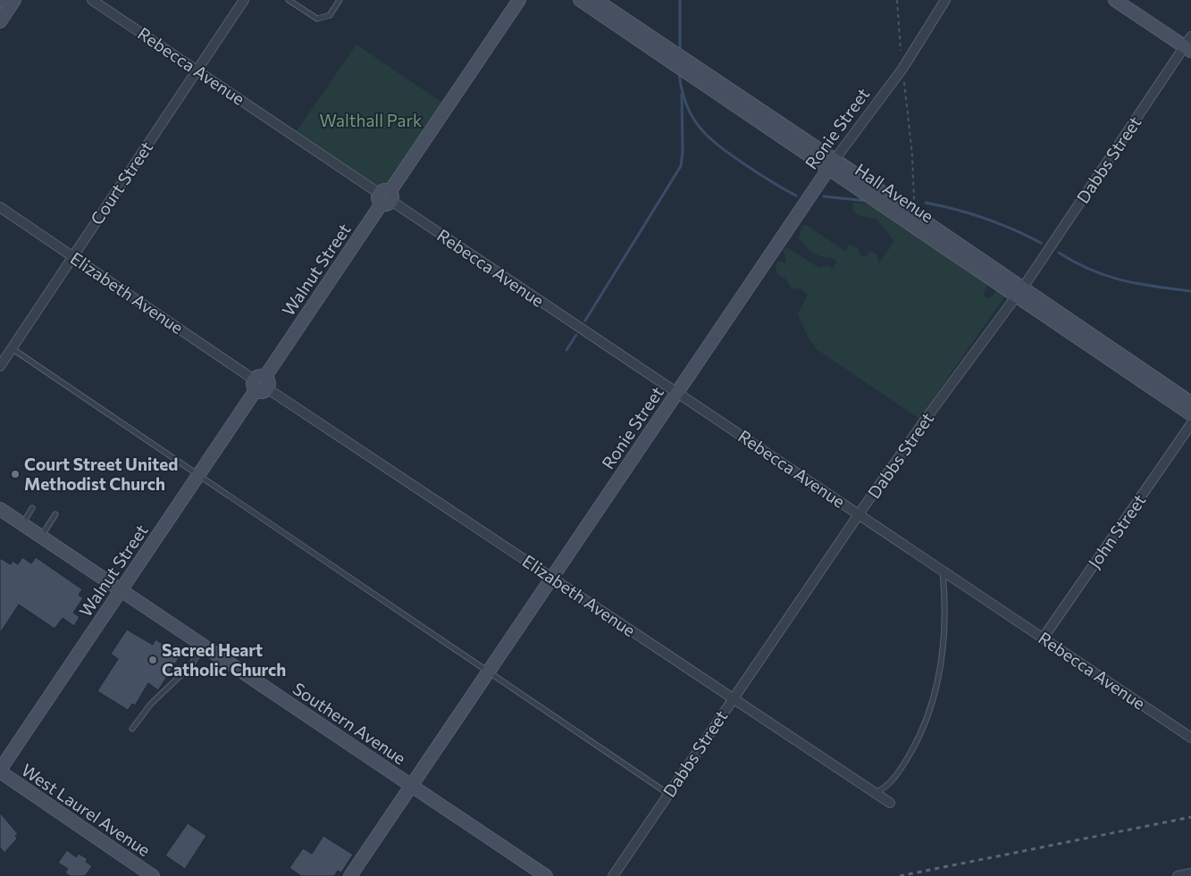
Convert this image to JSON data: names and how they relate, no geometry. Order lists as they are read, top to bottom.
{
  "streets": {
    "street": [
      "Rebecca Avenue",
      "Ronie Street",
      "Dabbs Street",
      "Court Street",
      "Hall Avenue",
      "Walnut Street",
      "Elizabeth Avenue",
      "John Street",
      "Southern Avenue",
      "West Laurel Avenue"
    ]
  },
  "crossings": [
    ["Rebecca Avenue", "Ronie Street"],
    ["Rebecca Avenue", "Dabbs Street"],
    ["Rebecca Avenue", "Court Street"],
    ["Rebecca Avenue", "Walnut Street"],
    ["Rebecca Avenue", "John Street"],
    ["Ronie Street", "Hall Avenue"],
    ["Ronie Street", "Elizabeth Avenue"],
    ["Ronie Street", "Southern Avenue"],
    ["Dabbs Street", "Hall Avenue"],
    ["Dabbs Street", "Elizabeth Avenue"],
    ["Court Street", "Elizabeth Avenue"],
    ["Walnut Street", "Elizabeth Avenue"],
    ["Walnut Street", "Southern Avenue"],
    ["Walnut Street", "West Laurel Avenue"]
  ],
  "parks": ["Walthall Park"],
  "places": ["Court Street United Methodist Church", "Sacred Heart Catholic Church"]
}
